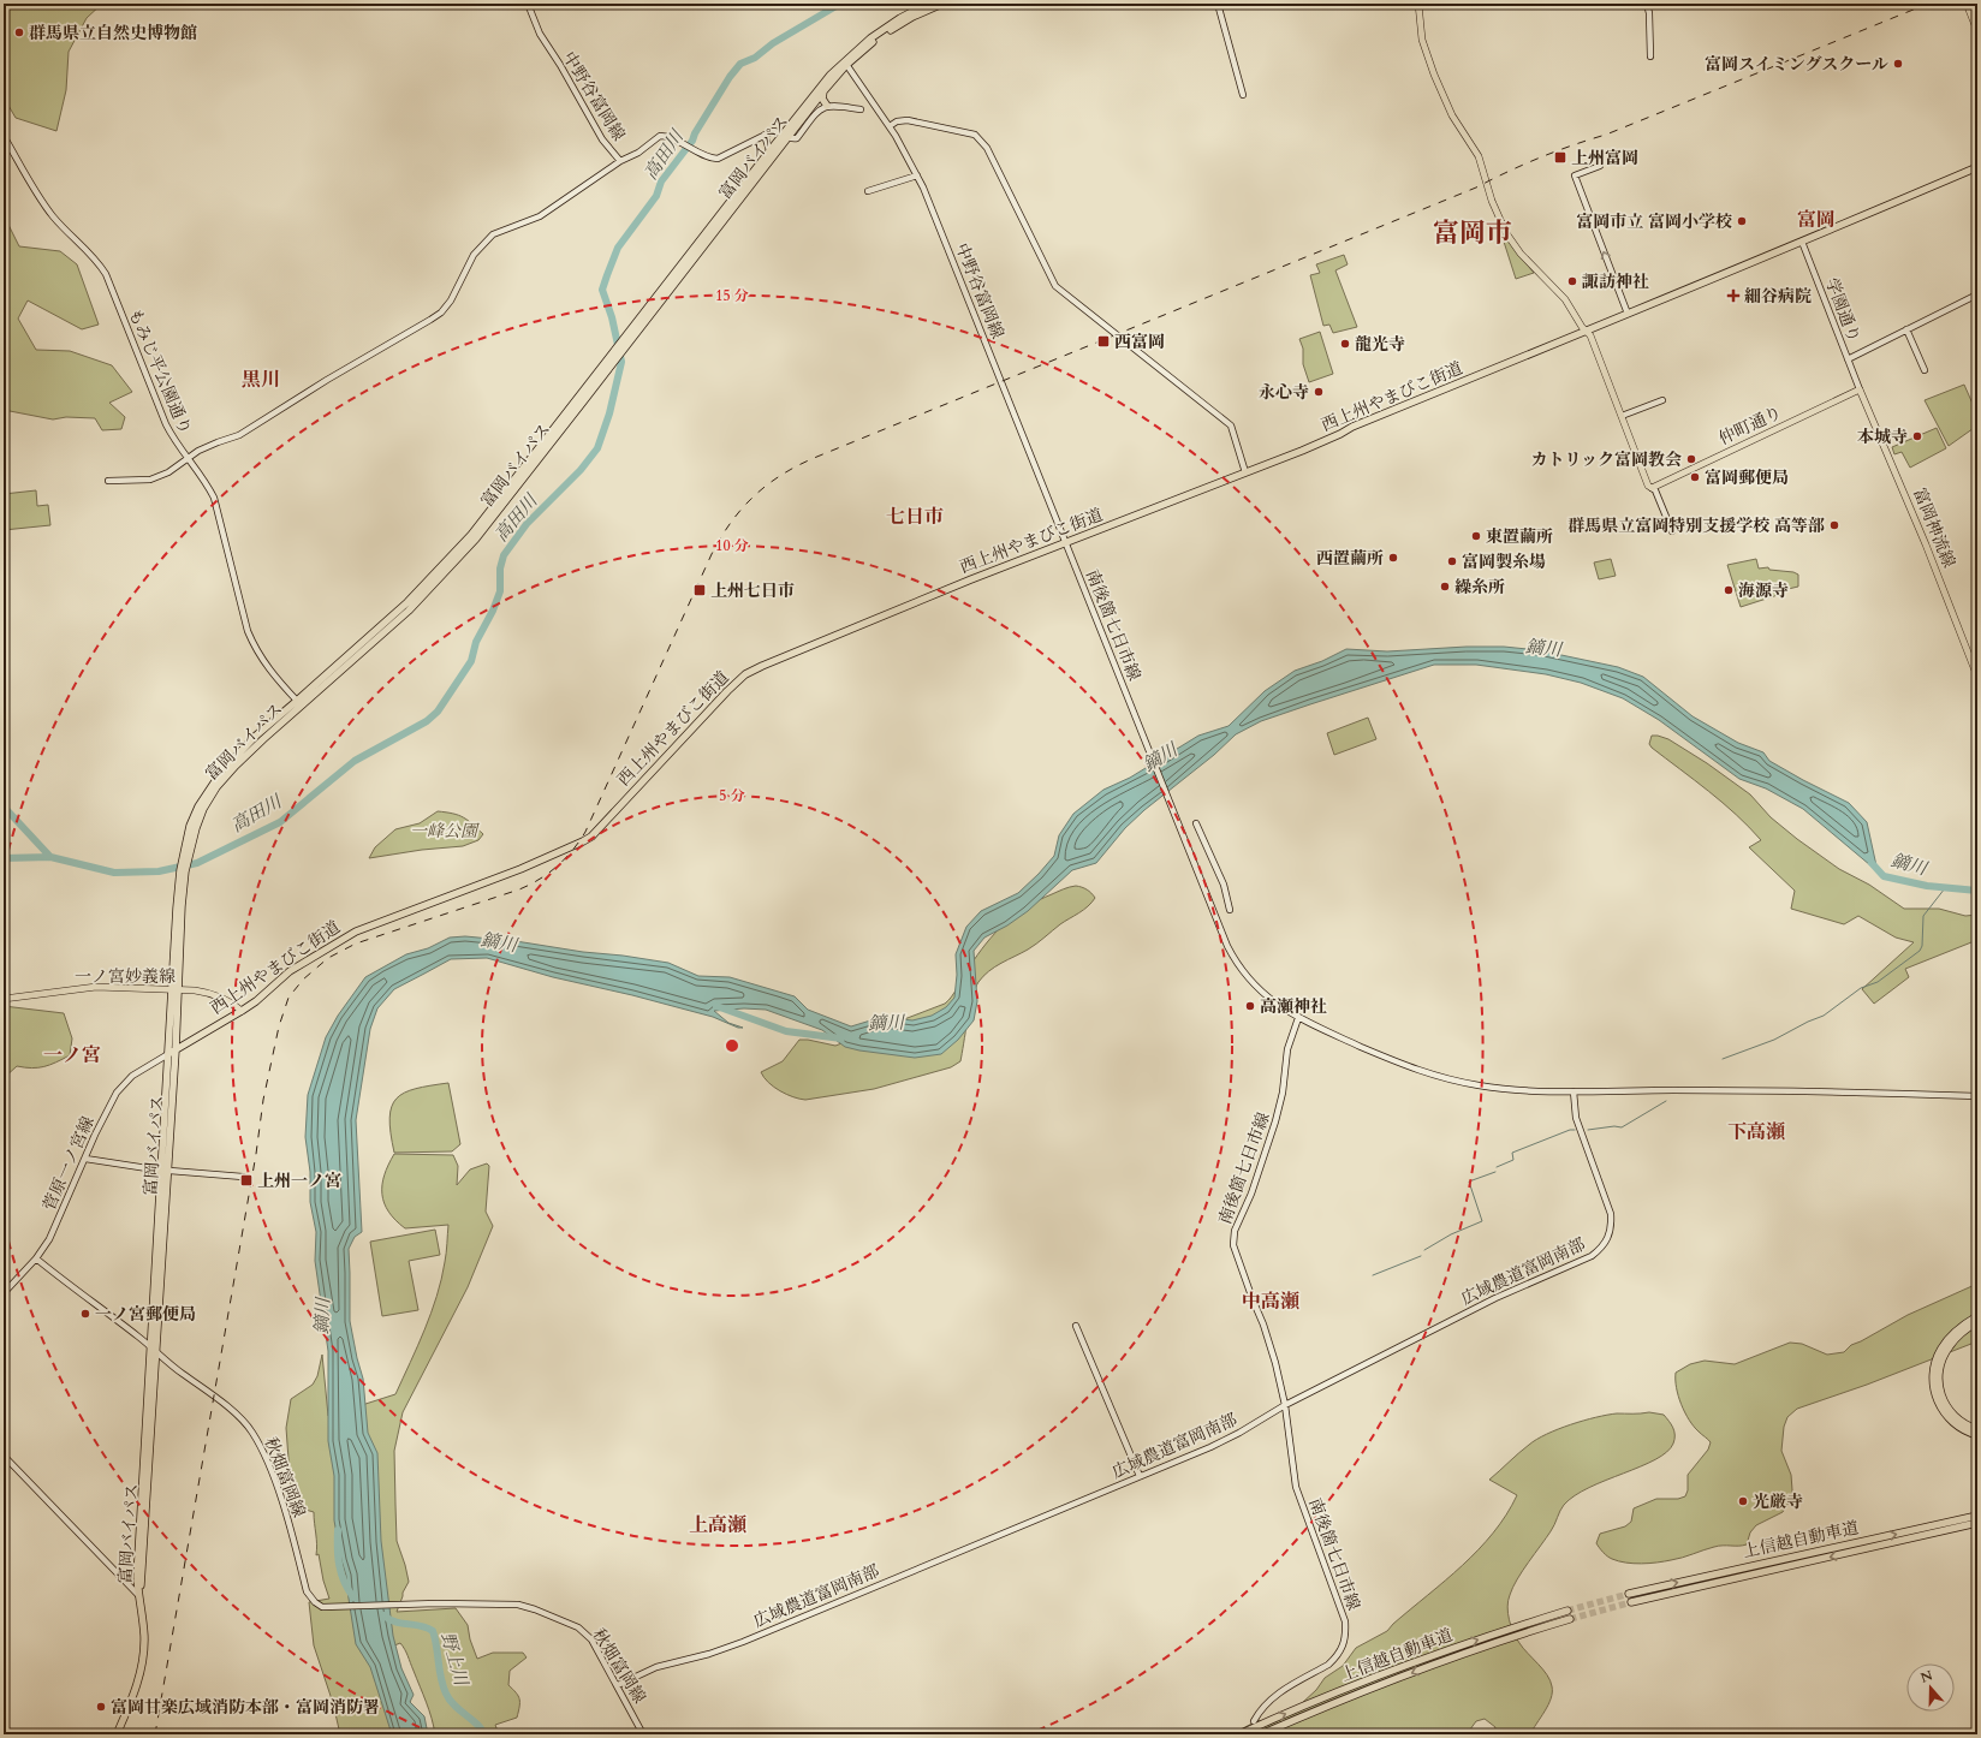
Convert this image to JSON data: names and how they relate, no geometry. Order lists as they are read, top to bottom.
{
  "streets": {
    "highway": ["富岡バイパス", "西上州やまびこ街道", "上信越自動車道"],
    "main road": ["仲町通り", "富岡神流線", "一ノ宮妙義線"],
    "street": [
      "中野谷富岡線",
      "学園通り",
      "もみじ平公園通り",
      "南後箇七日市線",
      "菅原一ノ宮線",
      "広域農道富岡南部",
      "秋畑富岡線"
    ]
  },
  "crossings": [
    ["中野谷富岡線", "富岡バイパス"],
    ["中野谷富岡線", "西上州やまびこ街道"],
    ["中野谷富岡線", "南後箇七日市線"],
    ["富岡バイパス", "もみじ平公園通り"],
    ["富岡バイパス", "西上州やまびこ街道"],
    ["富岡バイパス", "一ノ宮妙義線"],
    ["富岡バイパス", "菅原一ノ宮線"],
    ["富岡バイパス", "秋畑富岡線"],
    ["学園通り", "西上州やまびこ街道"],
    ["学園通り", "仲町通り"],
    ["学園通り", "富岡神流線"],
    ["西上州やまびこ街道", "南後箇七日市線"],
    ["西上州やまびこ街道", "一ノ宮妙義線"],
    ["西上州やまびこ街道", "菅原一ノ宮線"],
    ["仲町通り", "富岡神流線"],
    ["南後箇七日市線", "広域農道富岡南部"],
    ["菅原一ノ宮線", "秋畑富岡線"],
    ["広域農道富岡南部", "秋畑富岡線"]
  ],
  "districts": [
    "富岡",
    "富岡市",
    "黒川",
    "七日市",
    "一ノ宮",
    "下高瀬",
    "中高瀬",
    "上高瀬"
  ],
  "water": ["高田川", "鏑川", "野上川"],
  "parks": ["一峰公園"],
  "places": {
    "other": [
      "群馬県立自然史博物館",
      "富岡スイミングスクール",
      "富岡市立 富岡小学校",
      "諏訪神社",
      "龍光寺",
      "永心寺",
      "本城寺",
      "カトリック富岡教会",
      "富岡郵便局",
      "群馬県立富岡特別支援学校 高等部",
      "東置繭所",
      "西置繭所",
      "富岡製糸場",
      "繰糸所",
      "海源寺",
      "高瀬神社",
      "一ノ宮郵便局",
      "光厳寺",
      "富岡甘楽広域消防本部・富岡消防署"
    ],
    "transit": [
      "上州富岡",
      "西富岡",
      "上州七日市",
      "上州一ノ宮"
    ],
    "health": ["細谷病院"]
  },
  "north": "top",
  "rings": ["15 分", "10 分", "5 分"]
}
